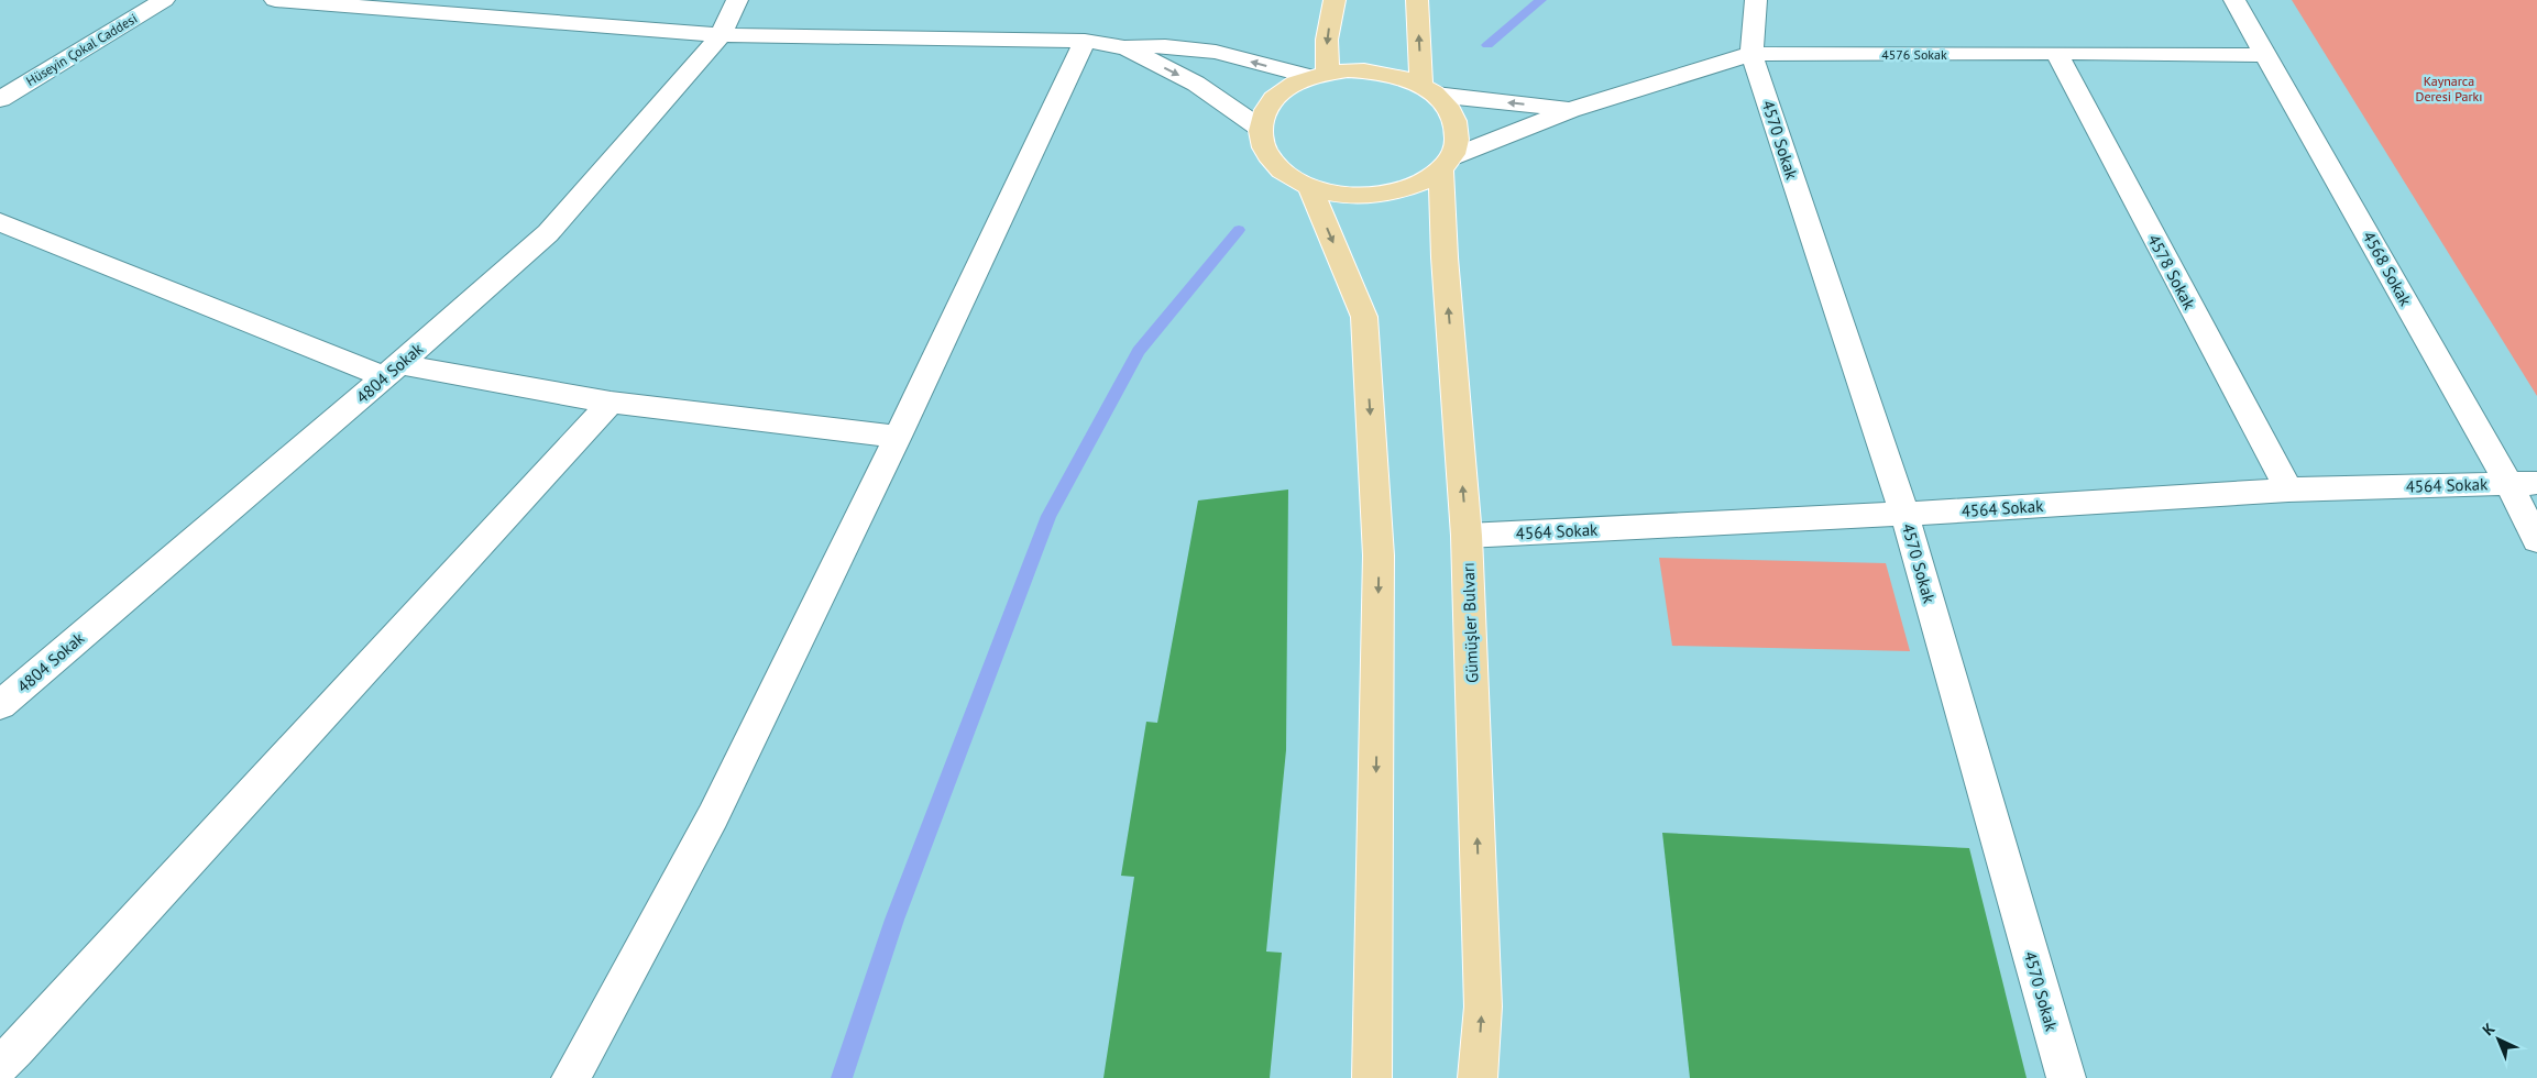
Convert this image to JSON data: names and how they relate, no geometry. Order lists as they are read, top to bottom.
{
  "streets": {
    "main road": ["Gümüşler Bulvarı"],
    "street": [
      "Hüseyin Çokal Caddesi",
      "4576 Sokak",
      "4570 Sokak",
      "4568 Sokak",
      "4578 Sokak",
      "4804 Sokak",
      "4564 Sokak"
    ]
  },
  "crossings": [
    ["4576 Sokak", "4570 Sokak"],
    ["4576 Sokak", "4568 Sokak"],
    ["4576 Sokak", "4578 Sokak"],
    ["4576 Sokak", "Gümüşler Bulvarı"],
    ["4570 Sokak", "4564 Sokak"],
    ["4568 Sokak", "4564 Sokak"],
    ["4578 Sokak", "4564 Sokak"],
    ["4564 Sokak", "Gümüşler Bulvarı"]
  ],
  "parks": ["Kaynarca Deresi Parkı"],
  "north": "top left"
}
